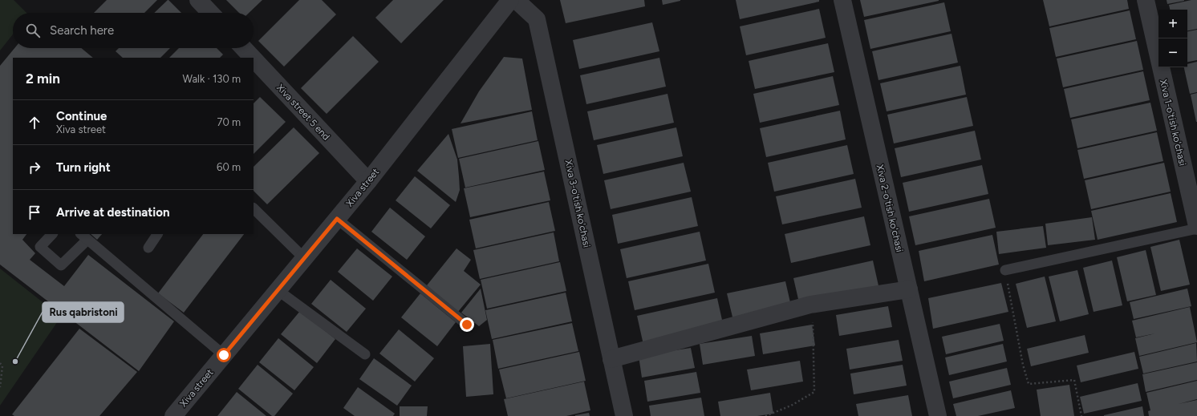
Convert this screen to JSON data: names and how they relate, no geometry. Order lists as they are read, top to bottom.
{
  "streets": {
    "street": [
      "Xiva street 5 end",
      "Xiva 1-o'tish ko'chasi",
      "Xiva street",
      "Xiva 3-o'tish ko'chasi",
      "Xiva 2-o'tish ko'chasi"
    ]
  },
  "crossings": [
    ["Xiva street 5 end", "Xiva street"]
  ],
  "places": ["Rus qabristoni"],
  "page": {
    "map_buttons": ["+", "−"],
    "search": "Search here",
    "heading": ["2 min", "Walk · 130 m"],
    "list": [
      ["Continue", "Xiva street", "70 m"],
      ["Turn right", "60 m"],
      "Arrive at destination"
    ]
  }
}
